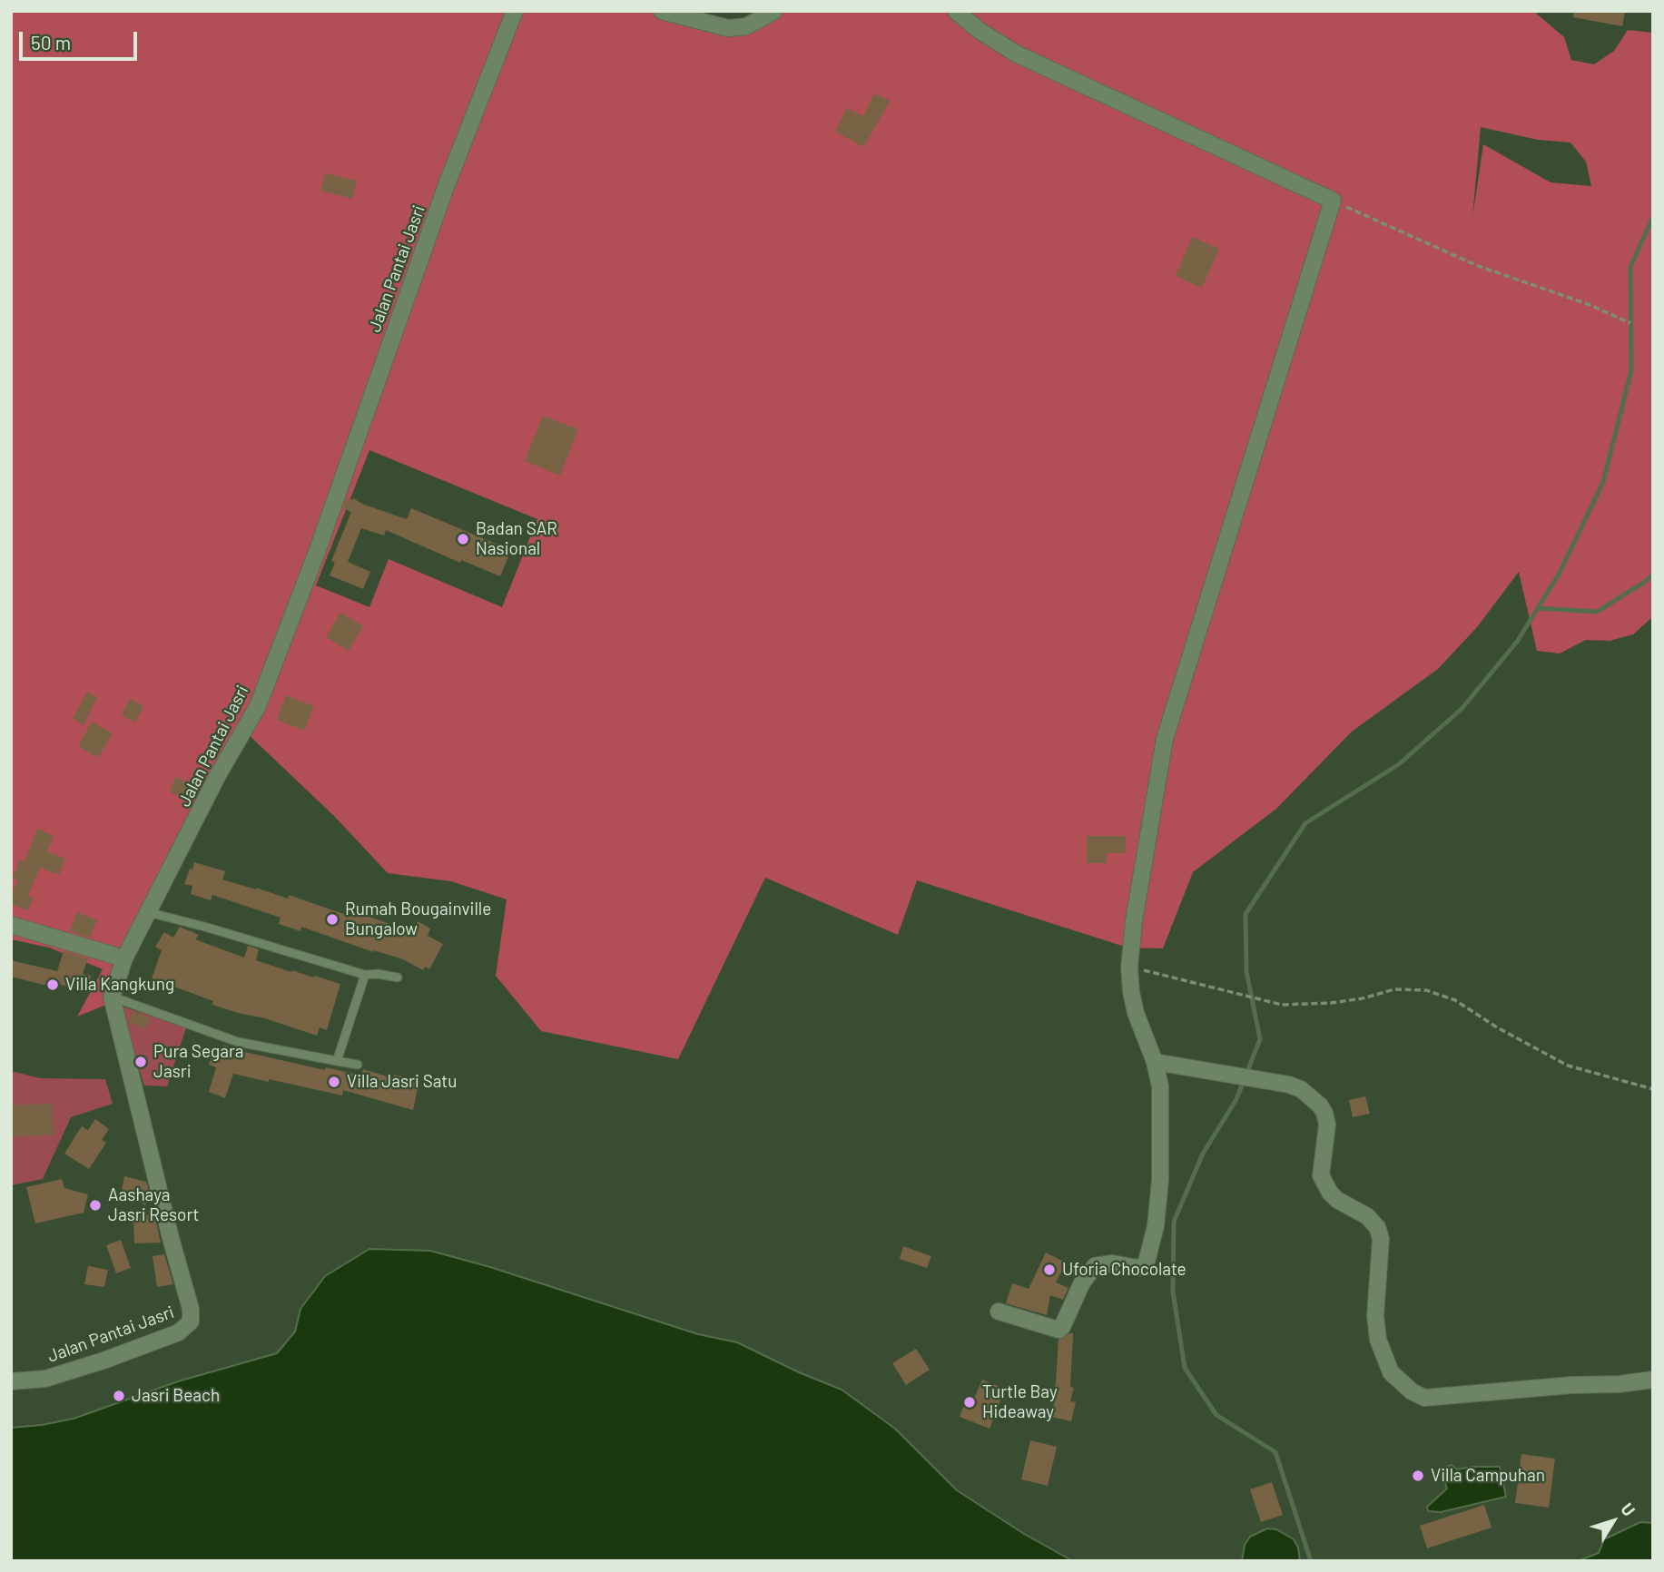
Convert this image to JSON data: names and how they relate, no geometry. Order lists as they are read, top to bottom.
{
  "streets": {
    "street": ["Jalan Pantai Jasri"]
  },
  "places": [
    "Badan SAR Nasional",
    "Rumah Bougainville Bungalow",
    "Villa Kangkung",
    "Pura Segara Jasri",
    "Villa Jasri Satu",
    "Aashaya Jasri Resort",
    "Uforia Chocolate",
    "Jasri Beach",
    "Turtle Bay Hideaway",
    "Villa Campuhan"
  ],
  "scale_bar": "50 m",
  "north": "top right"
}
